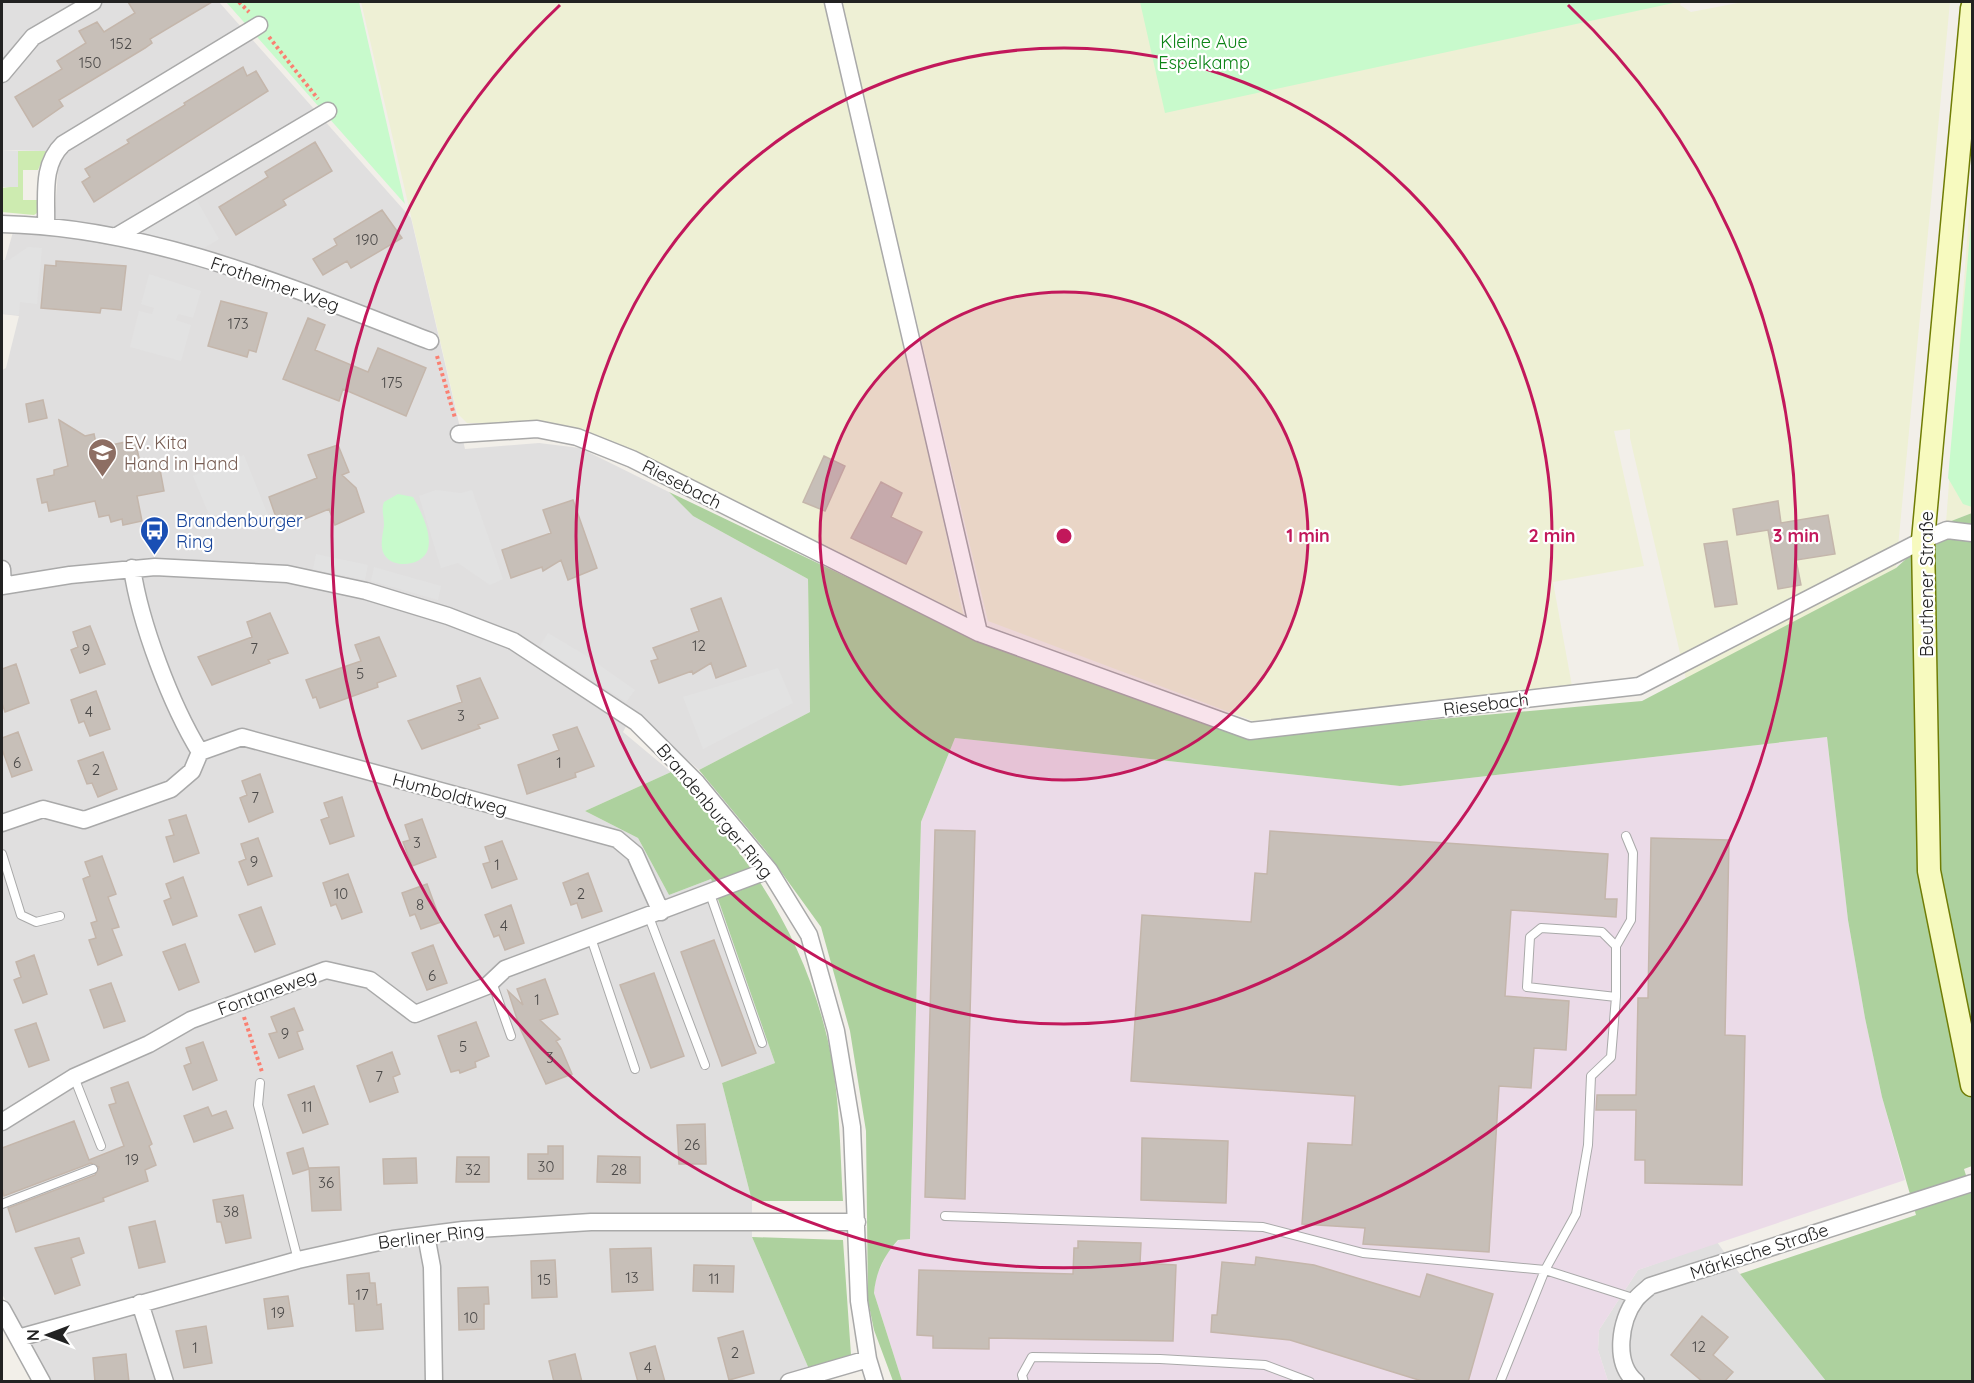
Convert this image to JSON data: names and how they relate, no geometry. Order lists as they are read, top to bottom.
{
  "streets": {
    "street": [
      "Frotheimer Weg",
      "Riesebach",
      "Beuthener Straße",
      "Humboldtweg",
      "Brandenburger Ring",
      "Fontaneweg",
      "Berliner Ring",
      "Märkische Straße"
    ]
  },
  "crossings": [
    ["Riesebach", "Beuthener Straße"],
    ["Humboldtweg", "Fontaneweg"],
    ["Brandenburger Ring", "Fontaneweg"],
    ["Brandenburger Ring", "Berliner Ring"]
  ],
  "parks": ["Kleine Aue Espelkamp"],
  "places": {
    "school or university": ["EV. Kita Hand in Hand"],
    "bus stop": ["Brandenburger Ring"]
  },
  "house_numbers": [
    "152",
    "150",
    "190",
    "173",
    "175",
    "12",
    "7",
    "9",
    "5",
    "4",
    "3",
    "6",
    "1",
    "2",
    "7",
    "3",
    "9",
    "1",
    "10",
    "2",
    "8",
    "4",
    "6",
    "1",
    "9",
    "5",
    "3",
    "7",
    "11",
    "26",
    "19",
    "30",
    "32",
    "28",
    "36",
    "38",
    "13",
    "11",
    "15",
    "17",
    "19",
    "10",
    "12",
    "1",
    "2",
    "4"
  ],
  "north": "left",
  "rings": ["1 min", "2 min", "3 min"]
}
